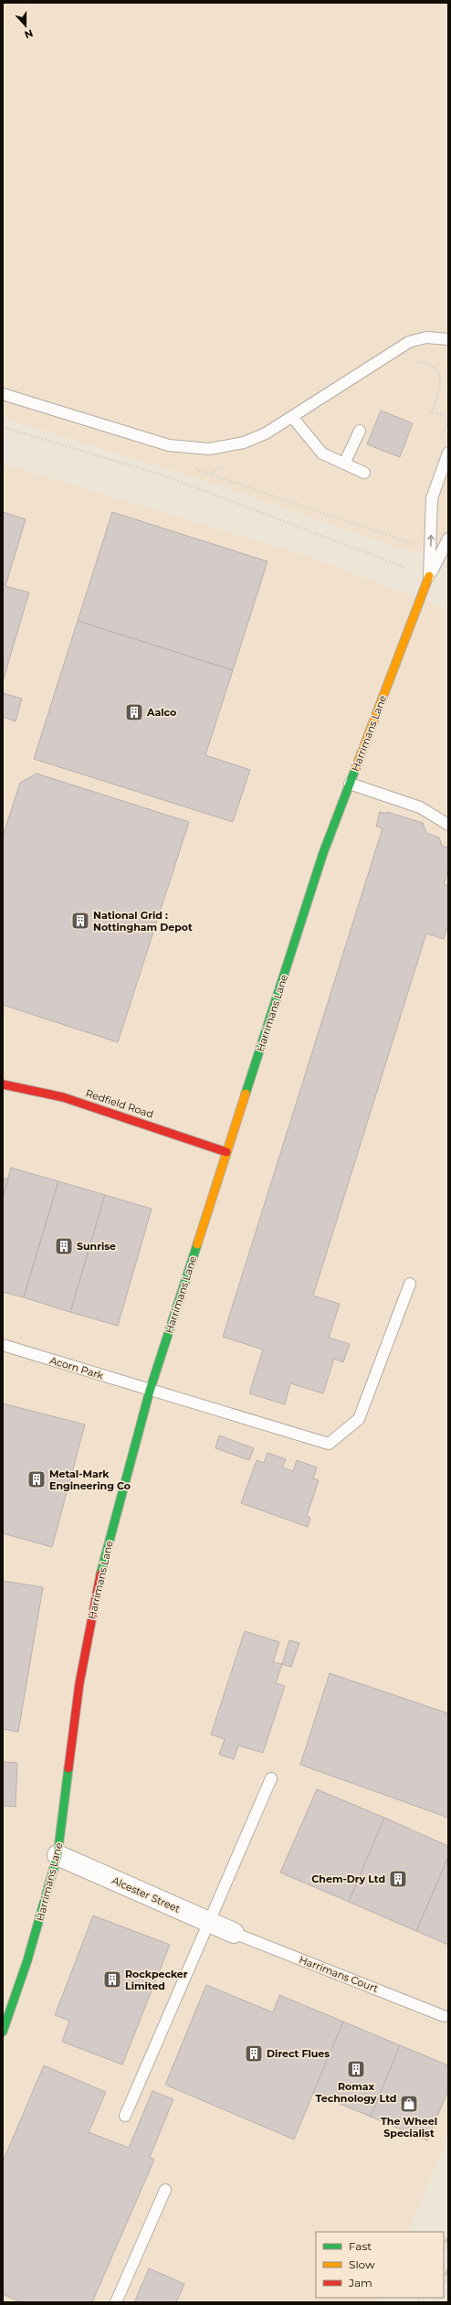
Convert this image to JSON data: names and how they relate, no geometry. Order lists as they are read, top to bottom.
{
  "streets": {
    "street": ["Harrimans Lane", "Redfield Road", "Alcester Street"],
    "lane": ["Acorn Park", "Harrimans Court"]
  },
  "crossings": [
    ["Harrimans Lane", "Redfield Road"],
    ["Harrimans Lane", "Acorn Park"],
    ["Harrimans Lane", "Alcester Street"],
    ["Alcester Street", "Harrimans Court"]
  ],
  "places": {
    "building": [
      "Aalco",
      "National Grid : Nottingham Depot",
      "Sunrise",
      "Metal-Mark Engineering Co",
      "Chem-Dry Ltd",
      "Rockpecker Limited",
      "Direct Flues",
      "Romax Technology Ltd"
    ],
    "shop": ["The Wheel Specialist"]
  },
  "legend": ["Fast", "Slow", "Jam"],
  "north": "bottom"
}
